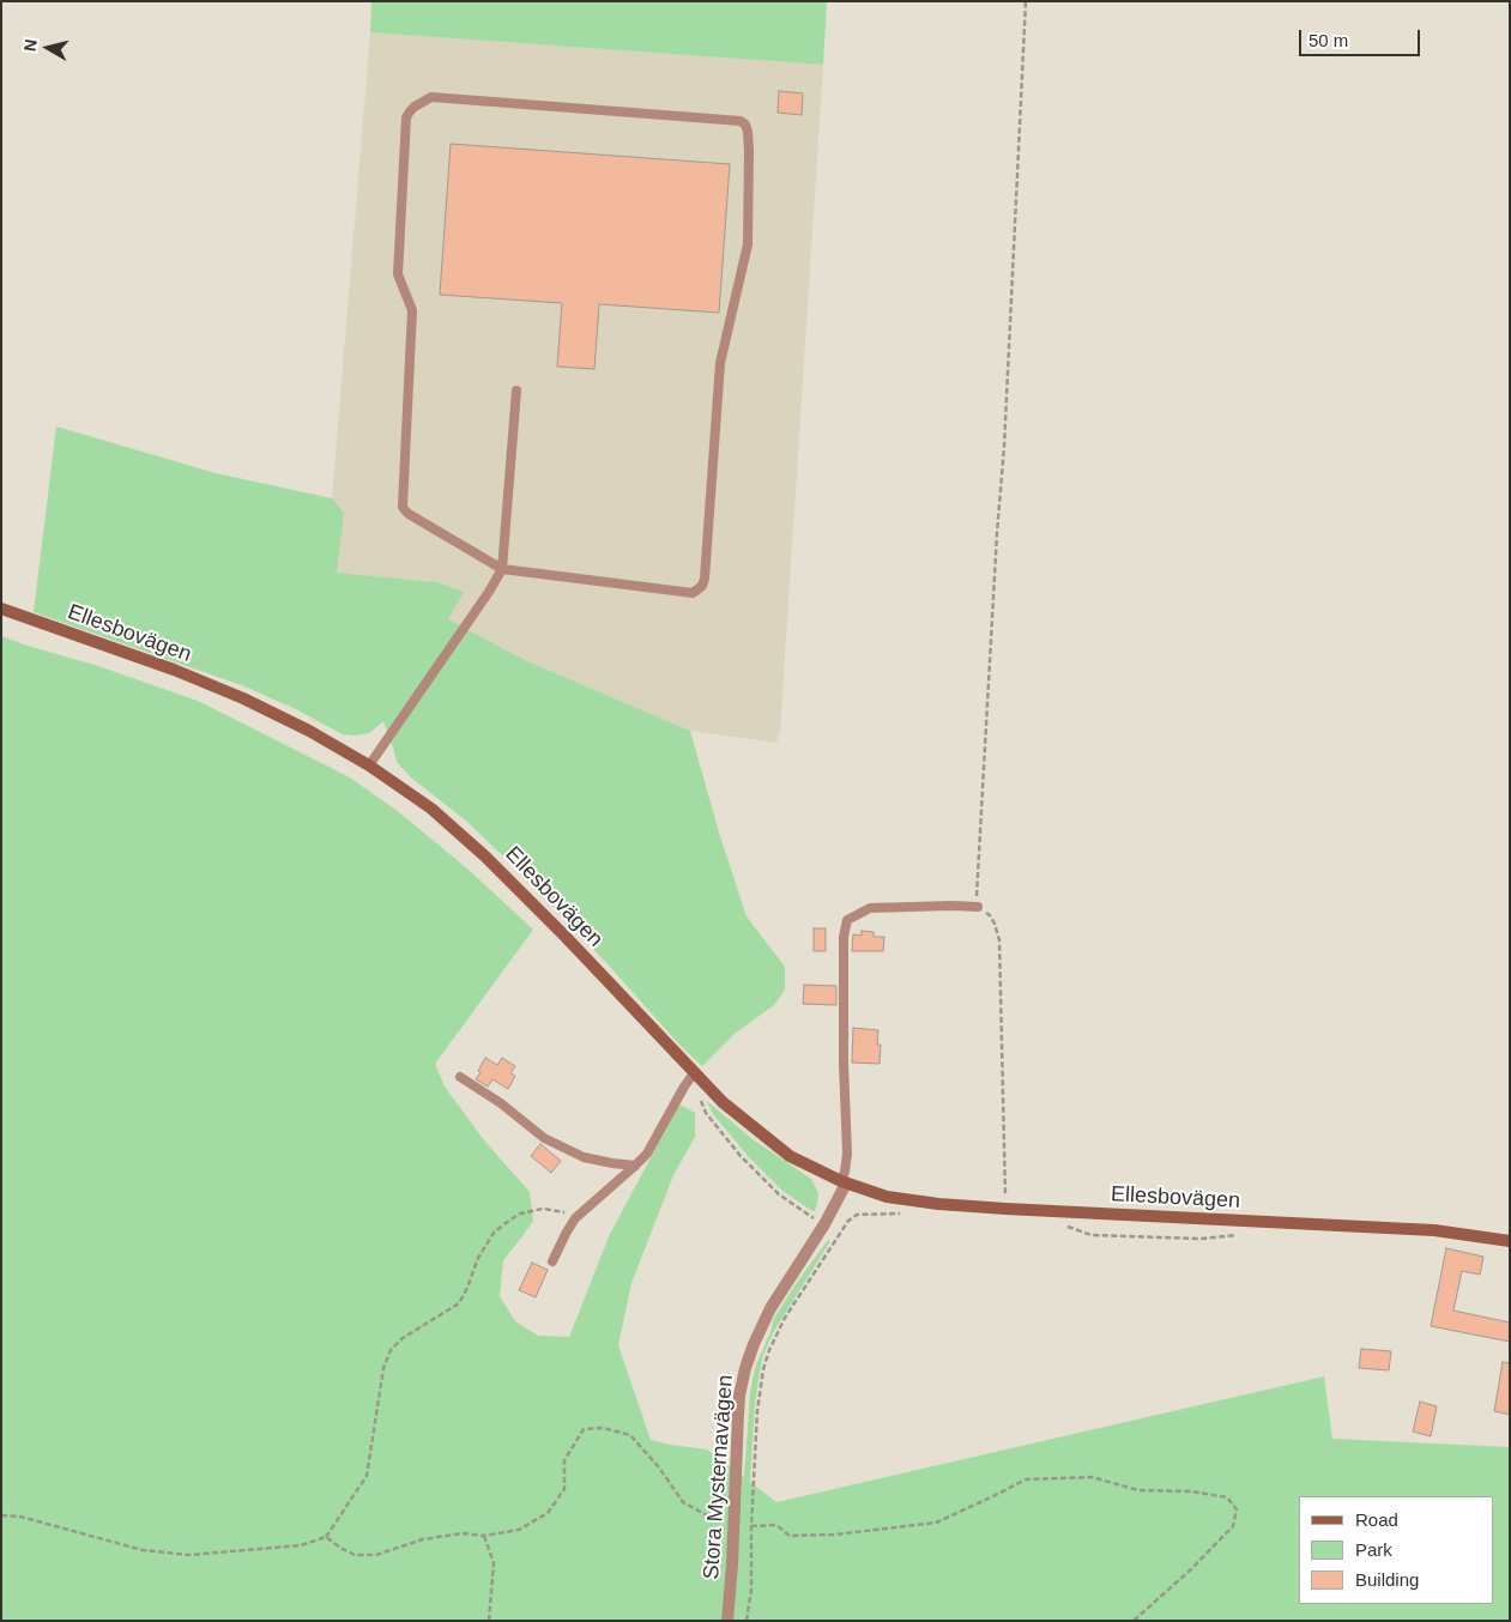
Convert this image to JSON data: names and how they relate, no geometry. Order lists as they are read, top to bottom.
{
  "streets": {
    "main road": ["Ellesbovägen"],
    "street": ["Stora Mysternavägen"]
  },
  "crossings": [
    ["Ellesbovägen", "Stora Mysternavägen"]
  ],
  "legend": ["Road", "Park", "Building"],
  "scale_bar": "50 m",
  "north": "left"
}
